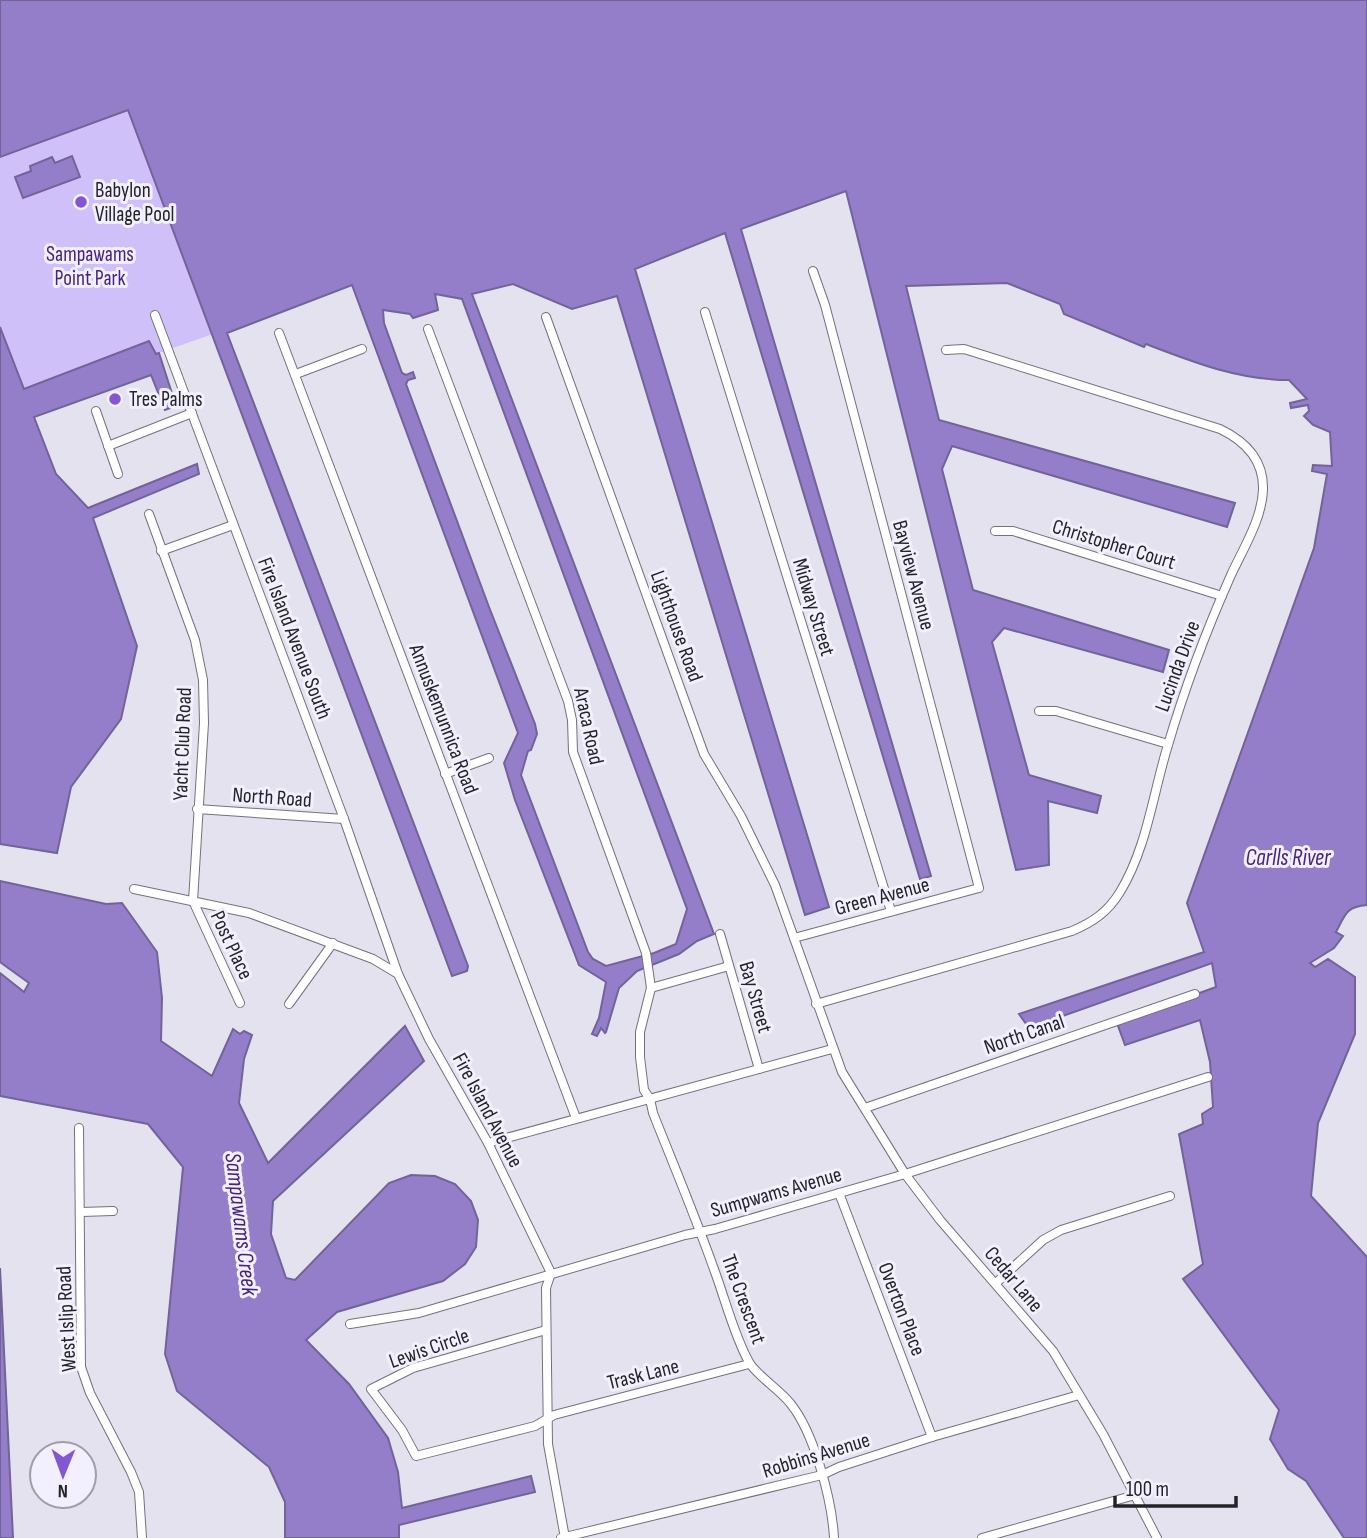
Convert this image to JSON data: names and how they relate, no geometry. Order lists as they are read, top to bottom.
{
  "streets": {
    "street": [
      "Christopher Court",
      "Bayview Avenue",
      "Midway Street",
      "Lighthouse Road",
      "Fire Island Avenue South",
      "Lucinda Drive",
      "Annuskemunnica Road",
      "Araca Road",
      "Yacht Club Road",
      "North Road",
      "Green Avenue",
      "Post Place",
      "Bay Street",
      "North Canal",
      "Fire Island Avenue",
      "Sumpwams Avenue",
      "Cedar Lane",
      "The Crescent",
      "Overton Place",
      "West Islip Road",
      "Lewis Circle",
      "Trask Lane",
      "Robbins Avenue"
    ]
  },
  "crossings": [
    ["Christopher Court", "Lucinda Drive"],
    ["Bayview Avenue", "Green Avenue"],
    ["Midway Street", "Green Avenue"],
    ["Lighthouse Road", "Green Avenue"],
    ["Lighthouse Road", "Cedar Lane"],
    ["Fire Island Avenue South", "North Road"],
    ["Fire Island Avenue South", "Fire Island Avenue"],
    ["Lucinda Drive", "Cedar Lane"],
    ["Araca Road", "The Crescent"],
    ["Yacht Club Road", "North Road"],
    ["Yacht Club Road", "Post Place"],
    ["Green Avenue", "Cedar Lane"],
    ["North Canal", "Cedar Lane"],
    ["Fire Island Avenue", "Sumpwams Avenue"],
    ["Sumpwams Avenue", "Cedar Lane"],
    ["Sumpwams Avenue", "The Crescent"],
    ["Sumpwams Avenue", "Overton Place"],
    ["Cedar Lane", "Robbins Avenue"],
    ["The Crescent", "Trask Lane"],
    ["The Crescent", "Robbins Avenue"],
    ["Overton Place", "Robbins Avenue"],
    ["Lewis Circle", "Trask Lane"]
  ],
  "water": ["Carlls River", "Sampawams Creek"],
  "parks": ["Sampawams Point Park"],
  "places": ["Babylon Village Pool", "Tres Palms"],
  "scale_bar": "100 m",
  "north": "bottom"
}
